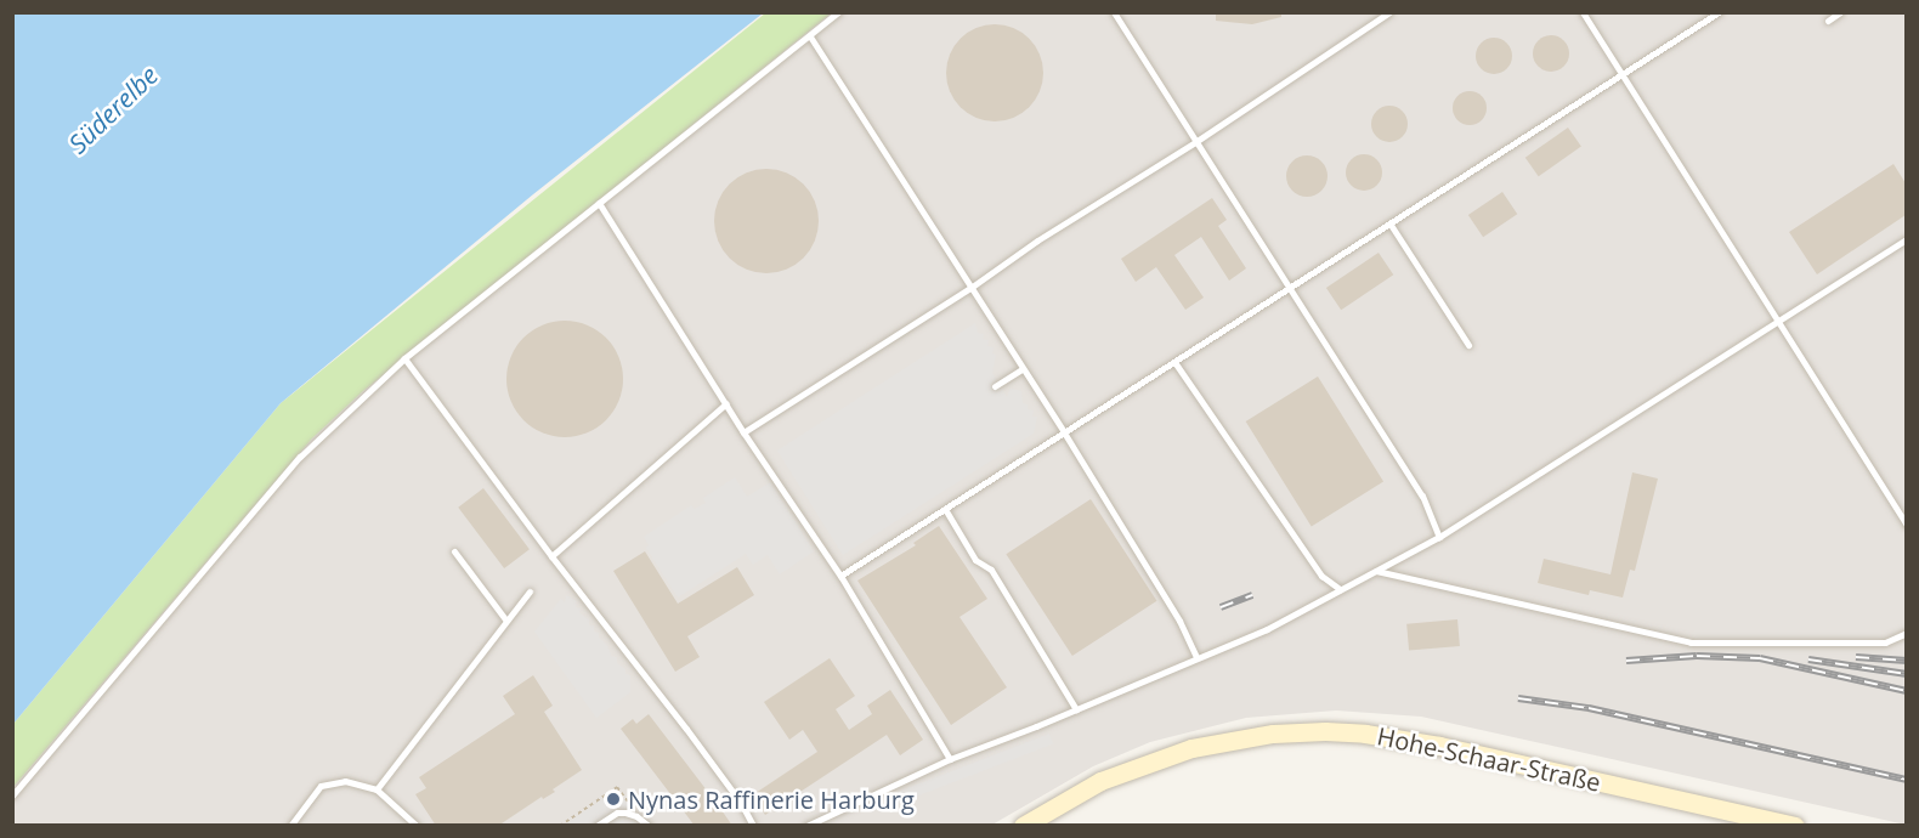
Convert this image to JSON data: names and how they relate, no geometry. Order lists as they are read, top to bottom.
{
  "streets": {
    "main road": ["Hohe-Schaar-Straße"]
  },
  "water": ["Süderelbe"],
  "places": ["Nynas Raffinerie Harburg"]
}
